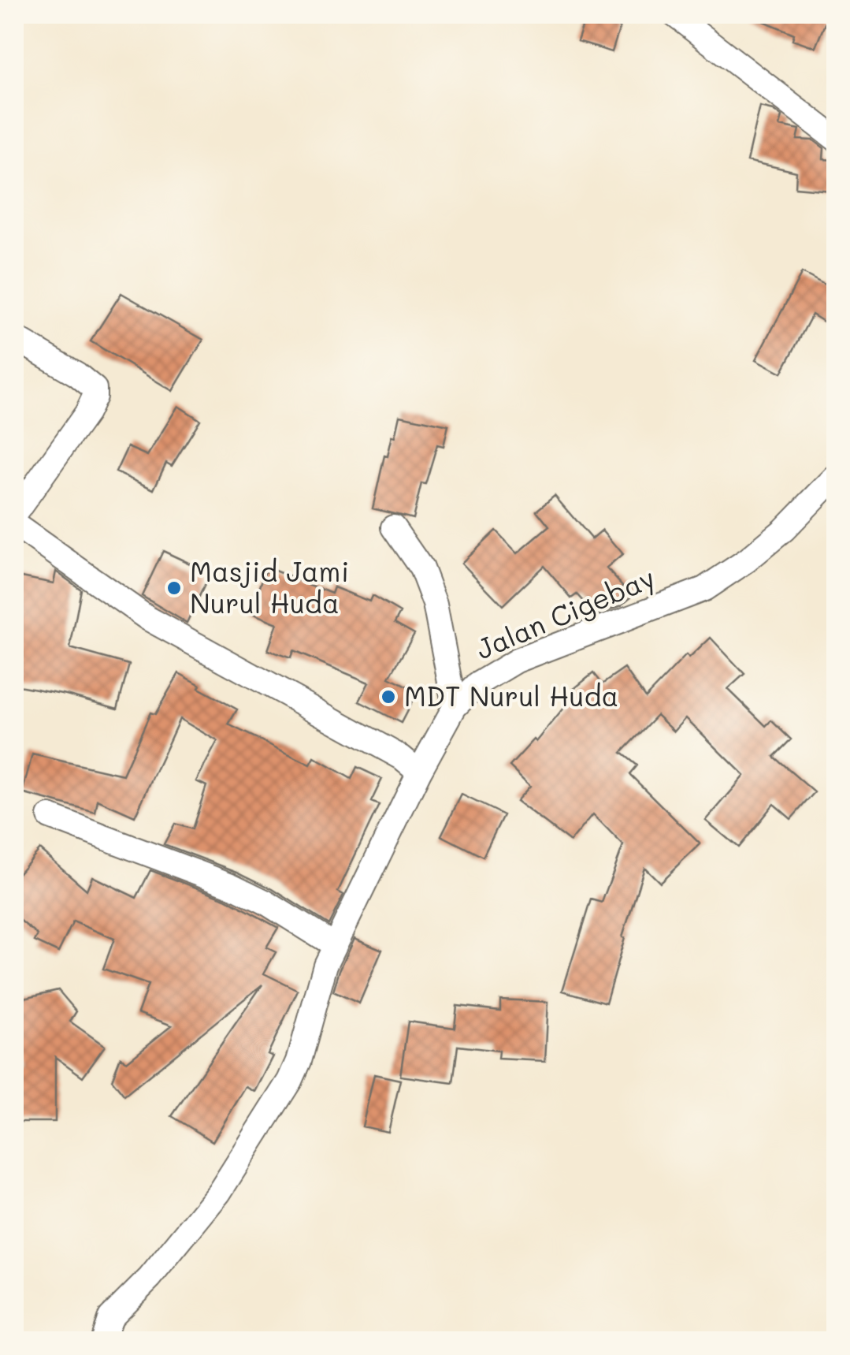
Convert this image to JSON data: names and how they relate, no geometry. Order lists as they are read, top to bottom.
{
  "streets": {
    "street": ["Jalan Cigebay"]
  },
  "places": ["Masjid Jami Nurul Huda", "MDT Nurul Huda"]
}
